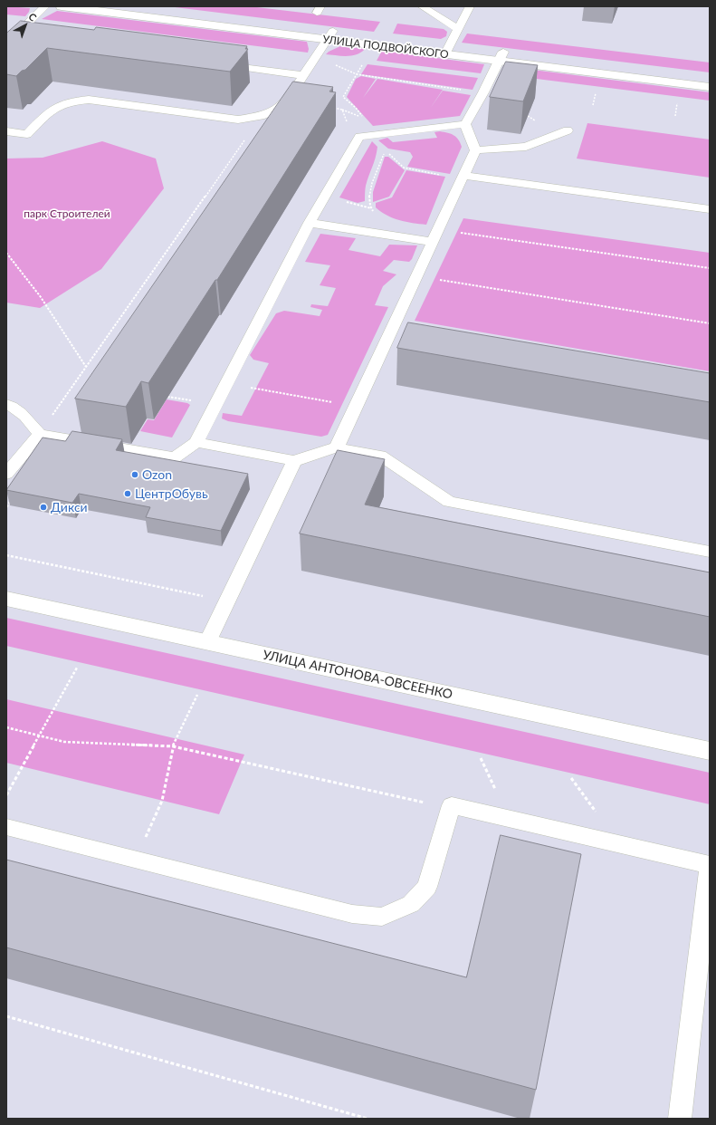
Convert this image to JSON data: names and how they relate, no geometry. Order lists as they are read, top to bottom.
{
  "streets": {
    "street": ["УЛИЦА ПОДВОЙСКОГО", "УЛИЦА АНТОНОВА-ОВСЕЕНКО"]
  },
  "parks": ["парк Строителей"],
  "places": ["Ozon", "ЦентрОбувь", "Дикси"],
  "north": "top right"
}
